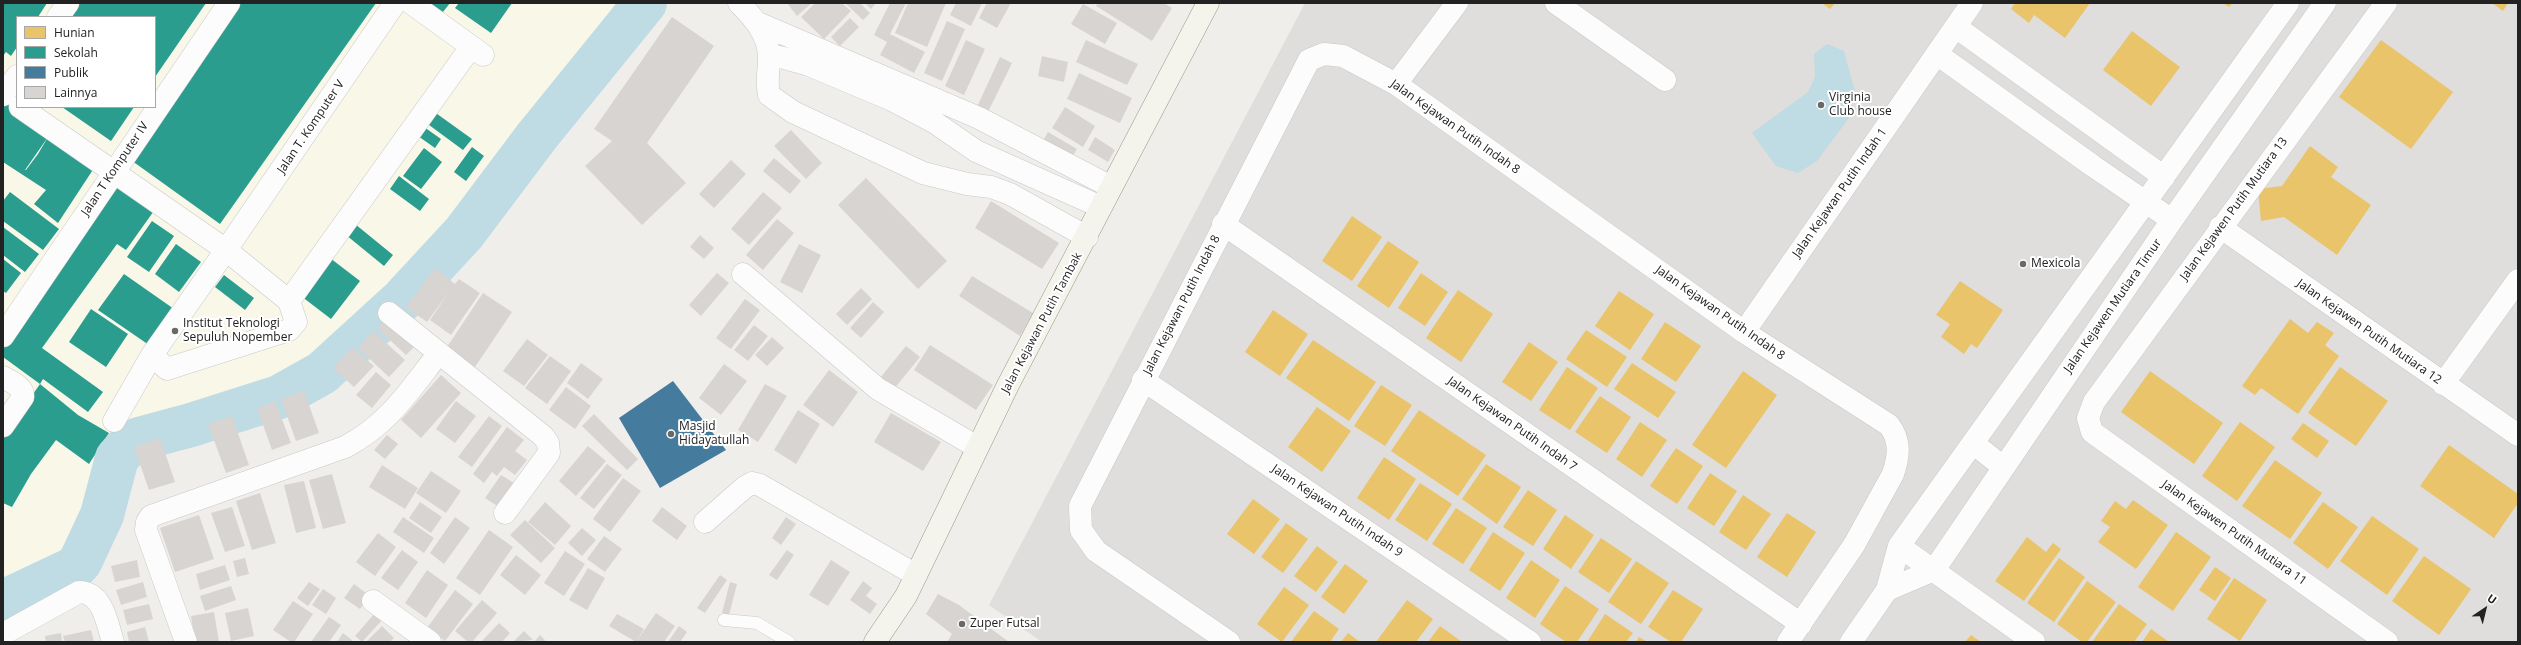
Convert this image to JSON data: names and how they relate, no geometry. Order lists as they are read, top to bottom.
{
  "streets": {
    "street": [
      "Jalan T. Komputer V",
      "Jalan Kejawan Putih Indah 8",
      "Jalan T Komputer IV",
      "Jalan Kejawan Putih Indah 1",
      "Jalan Kejawen Putih Mutiara 13",
      "Jalan Kejawen Mutiara Timur",
      "Jalan Kejawan Putih Tambak",
      "Jalan Kejawen Putih Mutiara 12",
      "Jalan Kejawan Putih Indah 7",
      "Jalan Kejawan Putih Indah 9",
      "Jalan Kejawen Putih Mutiara 11"
    ]
  },
  "crossings": [
    ["Jalan Kejawan Putih Indah 8", "Jalan Kejawan Putih Indah 1"],
    ["Jalan Kejawan Putih Indah 8", "Jalan Kejawan Putih Indah 7"],
    ["Jalan Kejawan Putih Indah 8", "Jalan Kejawan Putih Indah 9"],
    ["Jalan Kejawen Putih Mutiara 13", "Jalan Kejawen Putih Mutiara 12"],
    ["Jalan Kejawen Putih Mutiara 13", "Jalan Kejawen Putih Mutiara 11"]
  ],
  "places": [
    "Virginia Club house",
    "Mexicola",
    "Institut Teknologi Sepuluh Nopember",
    "Masjid Hidayatullah",
    "Zuper Futsal"
  ],
  "legend": [
    "Hunian",
    "Sekolah",
    "Publik",
    "Lainnya"
  ],
  "north": "top right"
}
